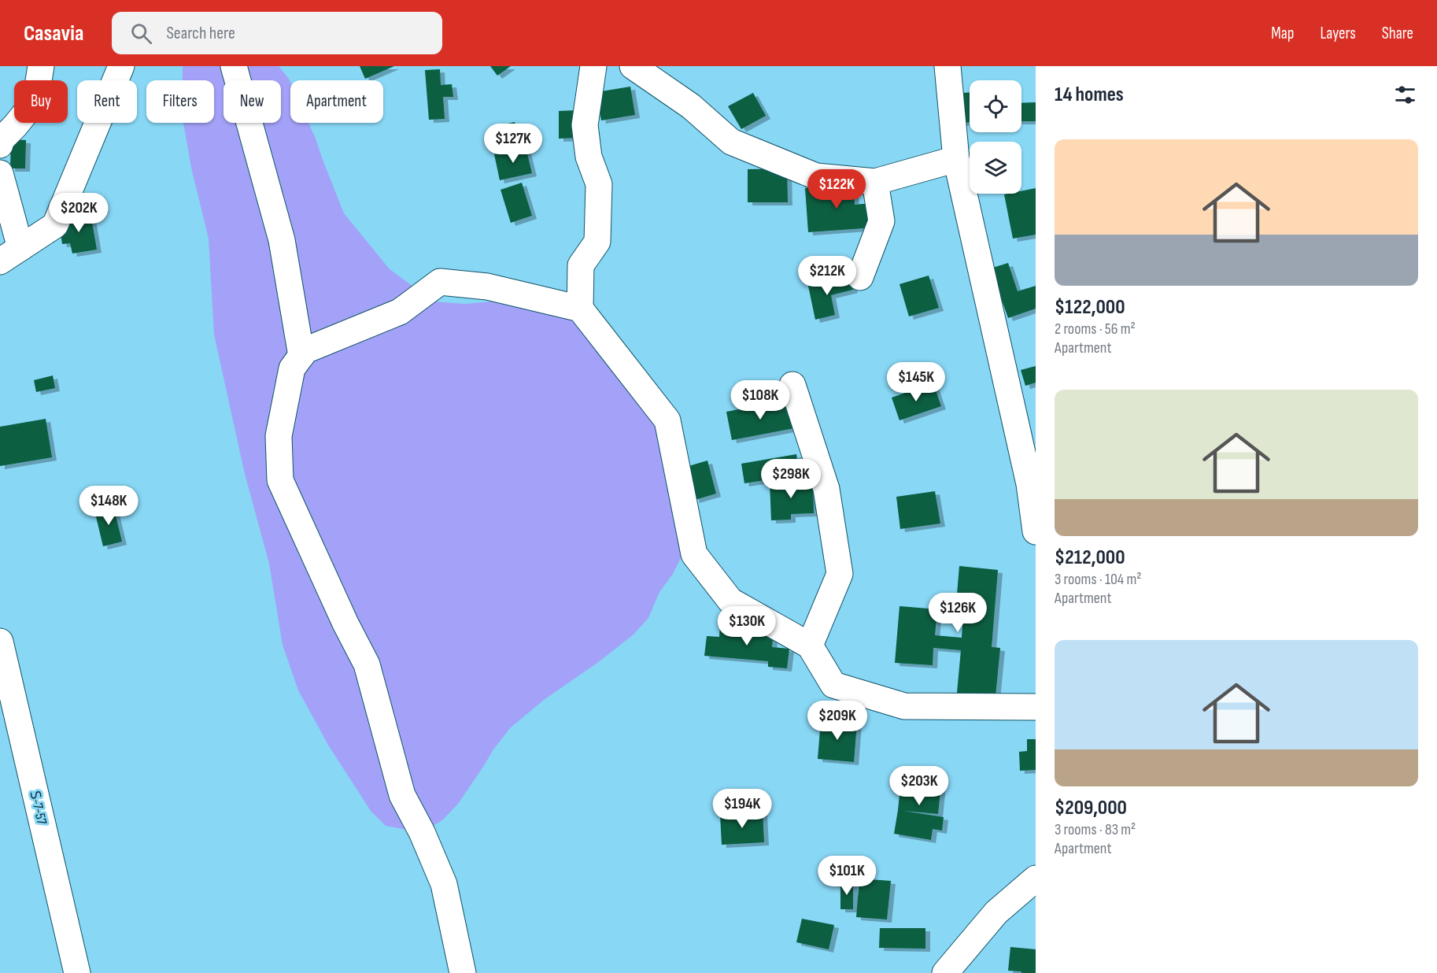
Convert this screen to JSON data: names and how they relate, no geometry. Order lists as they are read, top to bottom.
{
  "streets": {
    "street": ["Տ-7-57"]
  },
  "page": {
    "header": "Casavia",
    "search": "Search here",
    "nav": ["Map", "Layers", "Share"],
    "heading": "14 homes",
    "chip": [
      "Buy",
      "Rent",
      "Filters",
      "New",
      "Apartment"
    ],
    "list": [
      {
        "name": "$122,000",
        "note": "2 rooms · 56 m² · Apartment"
      },
      {
        "name": "$212,000",
        "note": "3 rooms · 104 m² · Apartment"
      },
      {
        "name": "$209,000",
        "note": "3 rooms · 83 m² · Apartment"
      }
    ],
    "price": [
      "$127K",
      "$122K",
      "$202K",
      "$212K",
      "$145K",
      "$108K",
      "$298K",
      "$148K",
      "$126K",
      "$130K",
      "$209K",
      "$203K",
      "$194K",
      "$101K"
    ]
  }
}
